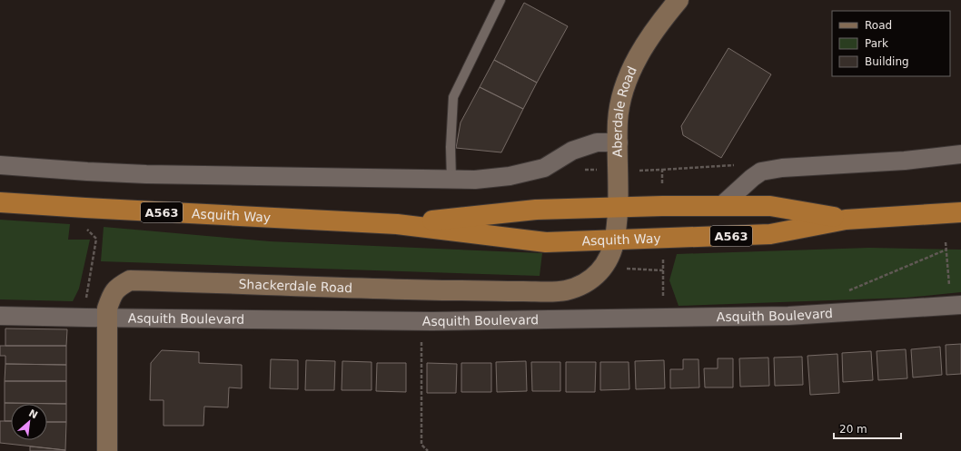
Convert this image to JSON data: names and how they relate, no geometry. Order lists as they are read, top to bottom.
{
  "streets": {
    "highway": ["A563", "Asquith Way"],
    "street": ["Aberdale Road", "Shackerdale Road", "Asquith Boulevard"]
  },
  "crossings": [
    ["Aberdale Road", "Asquith Way"],
    ["Aberdale Road", "Shackerdale Road"],
    ["Asquith Way", "Shackerdale Road"],
    ["Shackerdale Road", "Asquith Boulevard"]
  ],
  "legend": ["Road", "Park", "Building"],
  "scale_bar": "20 m",
  "north": "top right"
}
